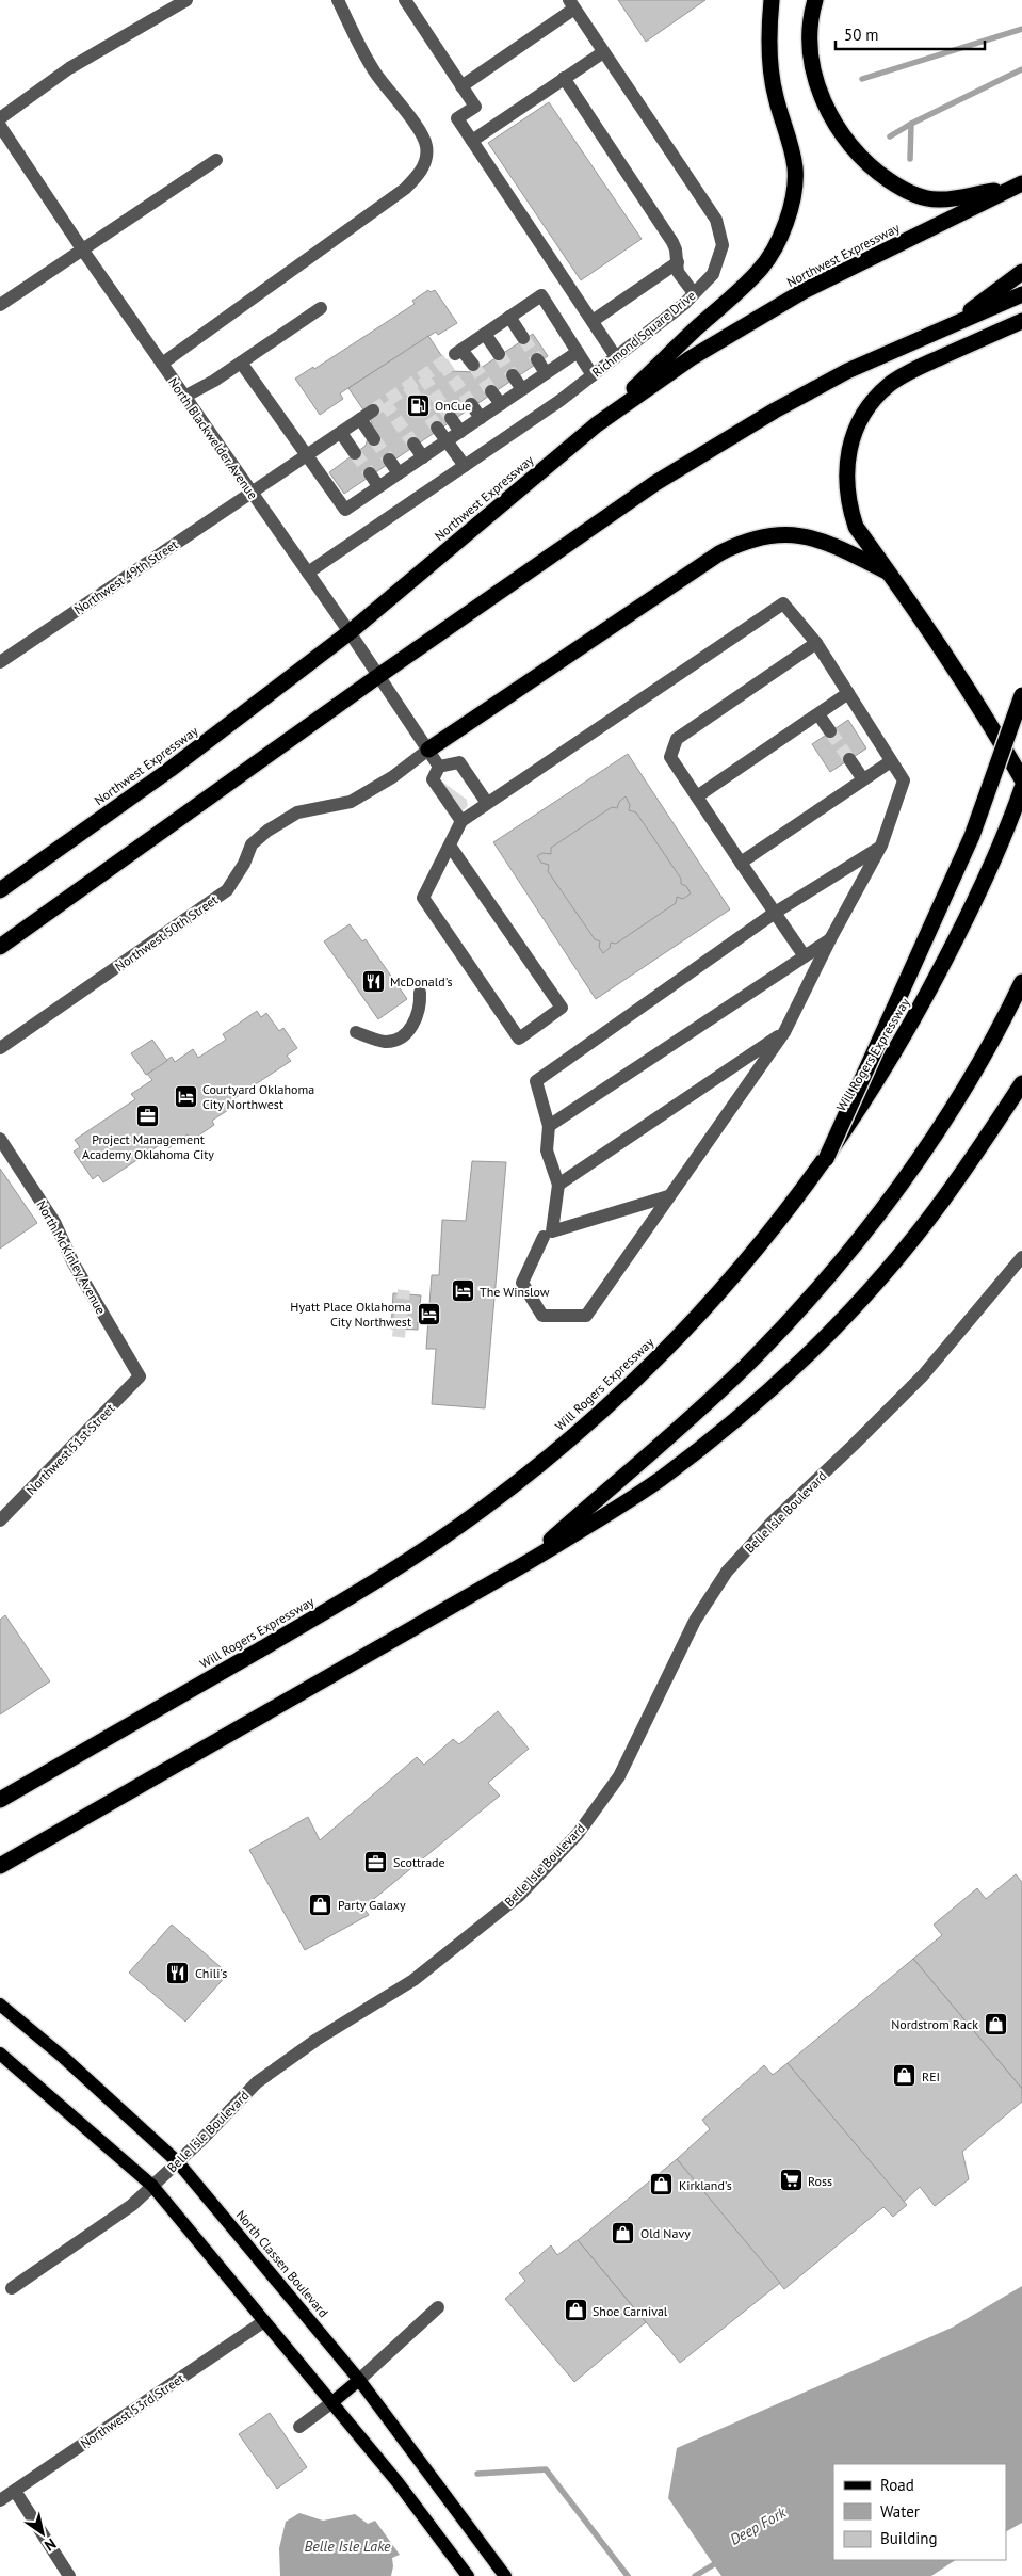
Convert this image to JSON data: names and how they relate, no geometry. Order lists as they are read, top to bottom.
{
  "streets": {
    "highway": ["Northwest Expressway", "Will Rogers Expressway"],
    "main road": ["North Classen Boulevard"],
    "street": [
      "Richmond Square Drive",
      "North Blackwelder Avenue",
      "Northwest 49th Street",
      "Northwest 50th Street",
      "North McKinley Avenue",
      "Northwest 51st Street",
      "Belle Isle Boulevard",
      "Northwest 53rd Street"
    ]
  },
  "crossings": [
    ["Northwest Expressway", "North Blackwelder Avenue"],
    ["Richmond Square Drive", "North Blackwelder Avenue"],
    ["North Blackwelder Avenue", "Northwest 49th Street"],
    ["North Blackwelder Avenue", "Northwest 50th Street"],
    ["North McKinley Avenue", "Northwest 51st Street"],
    ["Belle Isle Boulevard", "North Classen Boulevard"]
  ],
  "water": ["Deep Fork", "Belle Isle Lake"],
  "places": {
    "fuel station": ["OnCue"],
    "restaurant": ["McDonald's", "Chili's"],
    "hotel": ["Courtyard Oklahoma City Northwest", "The Winslow", "Hyatt Place Oklahoma City Northwest"],
    "office": ["Project Management Academy Oklahoma City", "Scottrade"],
    "shop": [
      "Party Galaxy",
      "Nordstrom Rack",
      "REI",
      "Kirkland's",
      "Old Navy",
      "Shoe Carnival"
    ],
    "supermarket": ["Ross"]
  },
  "legend": ["Road", "Water", "Building"],
  "scale_bar": "50 m",
  "north": "bottom right"
}
